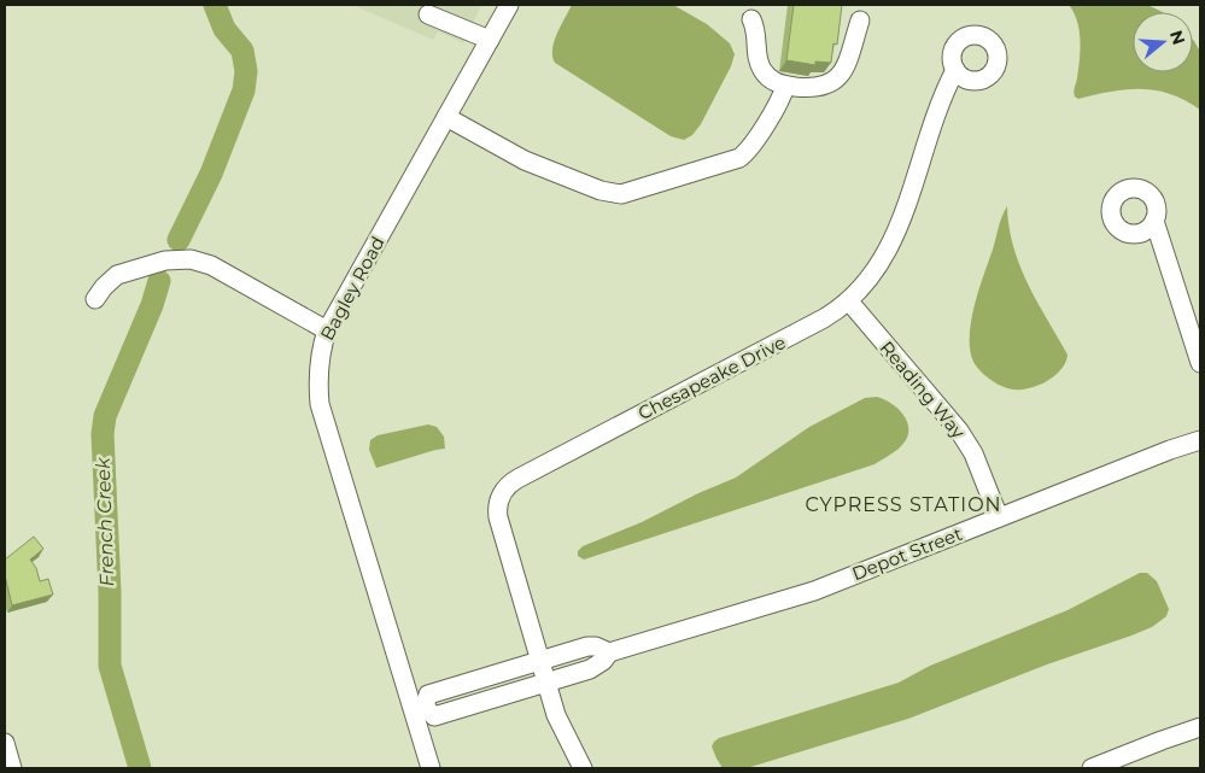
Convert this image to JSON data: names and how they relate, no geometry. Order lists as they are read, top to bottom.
{
  "streets": {
    "street": [
      "Bagley Road",
      "Chesapeake Drive",
      "Reading Way",
      "Depot Street"
    ]
  },
  "crossings": [
    ["Bagley Road", "Depot Street"],
    ["Chesapeake Drive", "Reading Way"],
    ["Chesapeake Drive", "Depot Street"],
    ["Reading Way", "Depot Street"]
  ],
  "districts": ["CYPRESS STATION"],
  "water": ["French Creek"],
  "north": "right"
}
